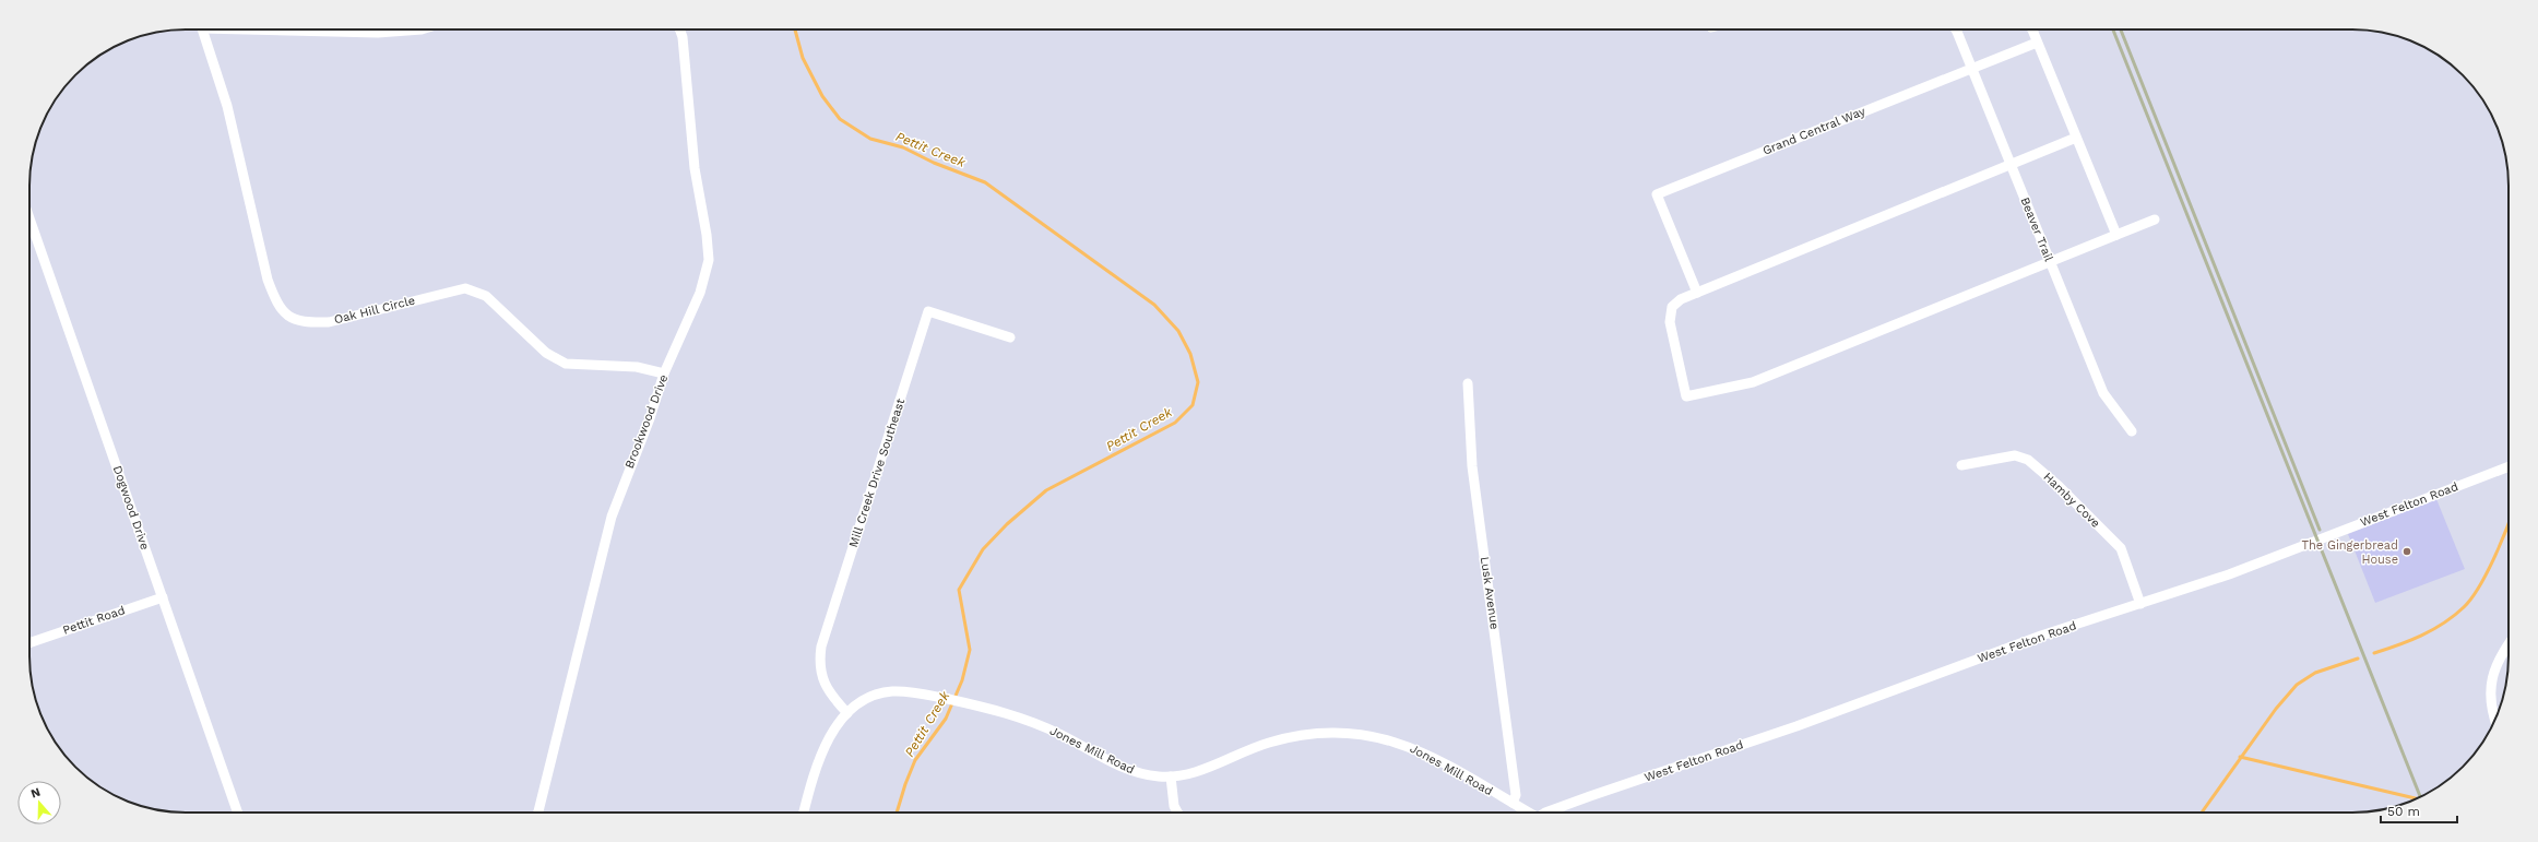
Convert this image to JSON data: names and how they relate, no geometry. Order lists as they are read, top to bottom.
{
  "streets": {
    "street": [
      "Grand Central Way",
      "Beaver Trail",
      "Oak Hill Circle",
      "Brookwood Drive",
      "Mill Creek Drive Southeast",
      "Hamby Cove",
      "West Felton Road",
      "Dogwood Drive",
      "Lusk Avenue",
      "Pettit Road",
      "Jones Mill Road"
    ]
  },
  "crossings": [
    ["Grand Central Way", "Beaver Trail"],
    ["Oak Hill Circle", "Brookwood Drive"],
    ["Mill Creek Drive Southeast", "Jones Mill Road"],
    ["Hamby Cove", "West Felton Road"],
    ["Dogwood Drive", "Pettit Road"],
    ["Lusk Avenue", "Jones Mill Road"]
  ],
  "water": ["Pettit Creek"],
  "places": ["The Gingerbread House"],
  "scale_bar": "50 m",
  "north": "top"
}
